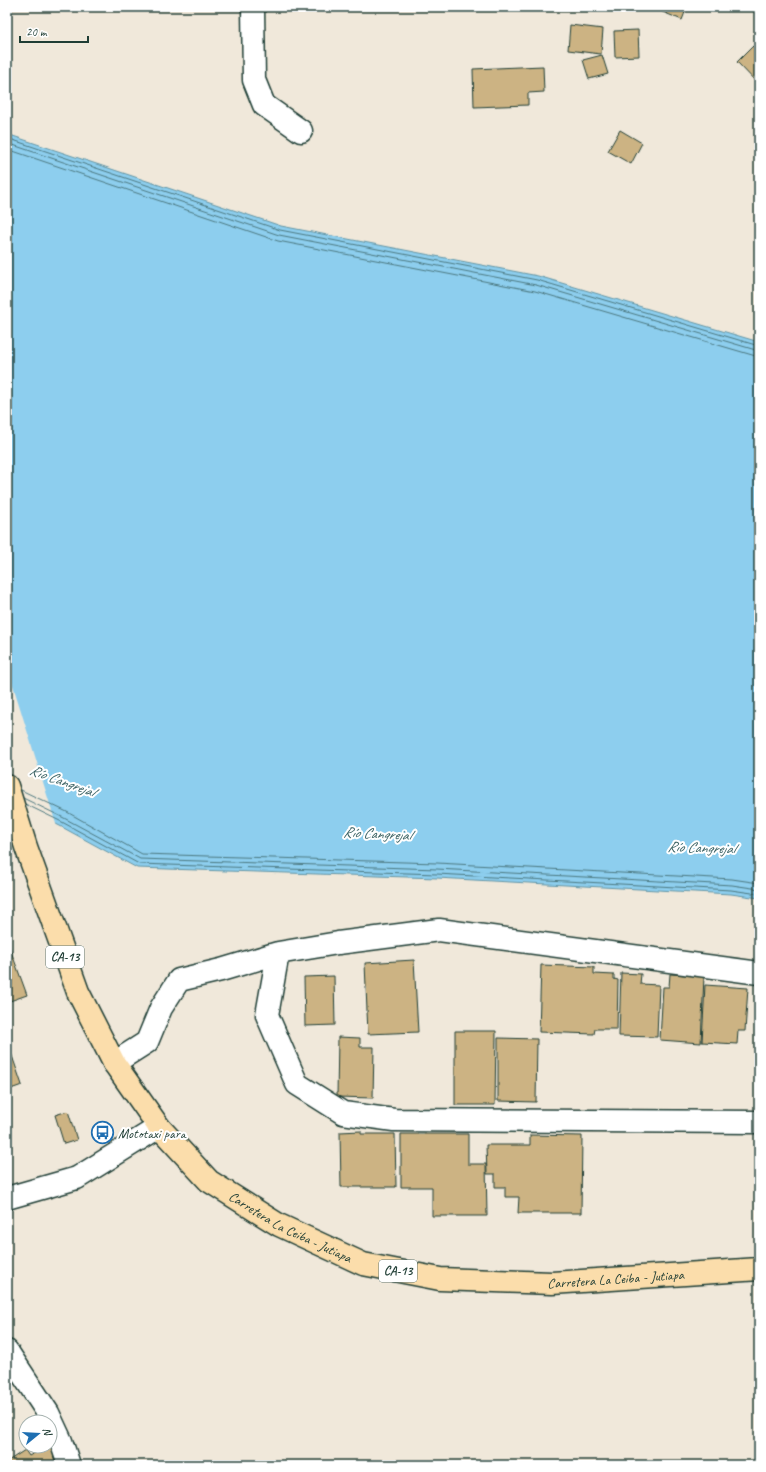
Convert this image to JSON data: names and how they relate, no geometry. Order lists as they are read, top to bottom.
{
  "streets": {
    "main road": ["CA-13", "Carretera La Ceiba - Jutiapa"]
  },
  "water": ["Río Cangrejal"],
  "places": {
    "bus stop": ["Mototaxi para"]
  },
  "scale_bar": "20 m",
  "north": "right"
}
